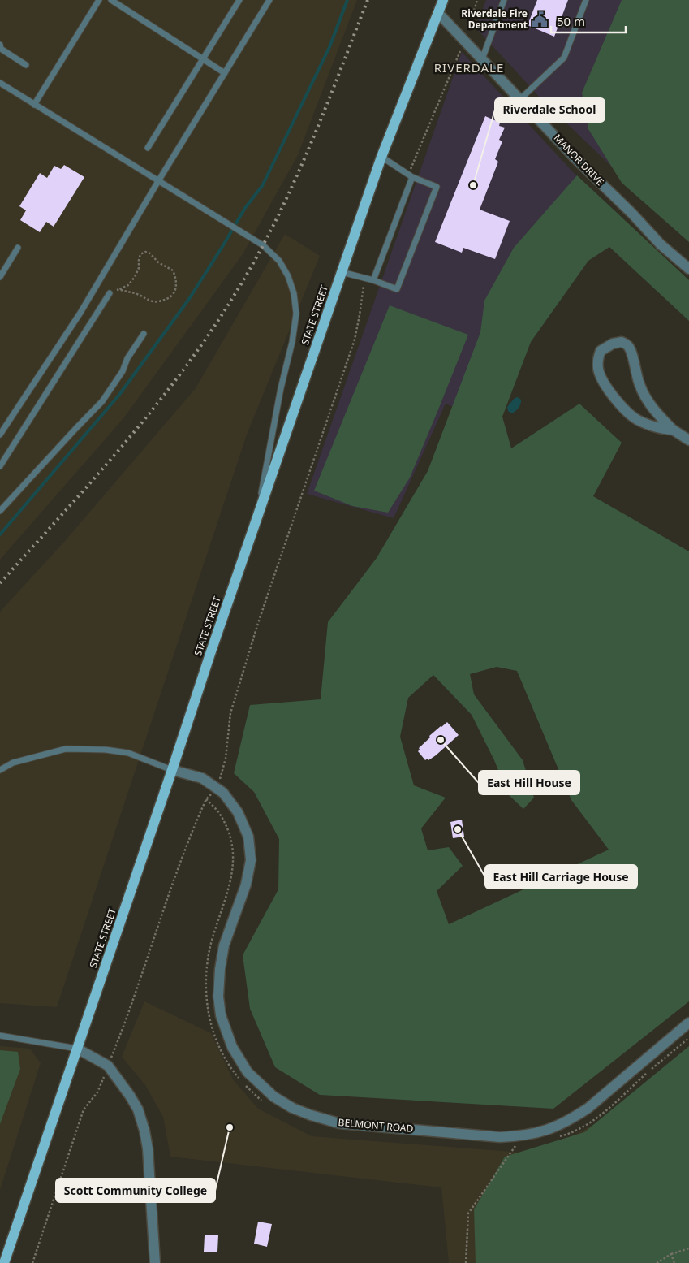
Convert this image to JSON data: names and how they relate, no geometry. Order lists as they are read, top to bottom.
{
  "streets": {
    "main road": ["STATE STREET"],
    "street": ["MANOR DRIVE", "BELMONT ROAD"]
  },
  "crossings": [
    ["MANOR DRIVE", "STATE STREET"],
    ["STATE STREET", "BELMONT ROAD"]
  ],
  "districts": ["RIVERDALE"],
  "places": {
    "public building": ["Riverdale Fire Department"],
    "other": [
      "Riverdale School",
      "East Hill House",
      "East Hill Carriage House",
      "Scott Community College"
    ]
  },
  "scale_bar": "50 m"
}
